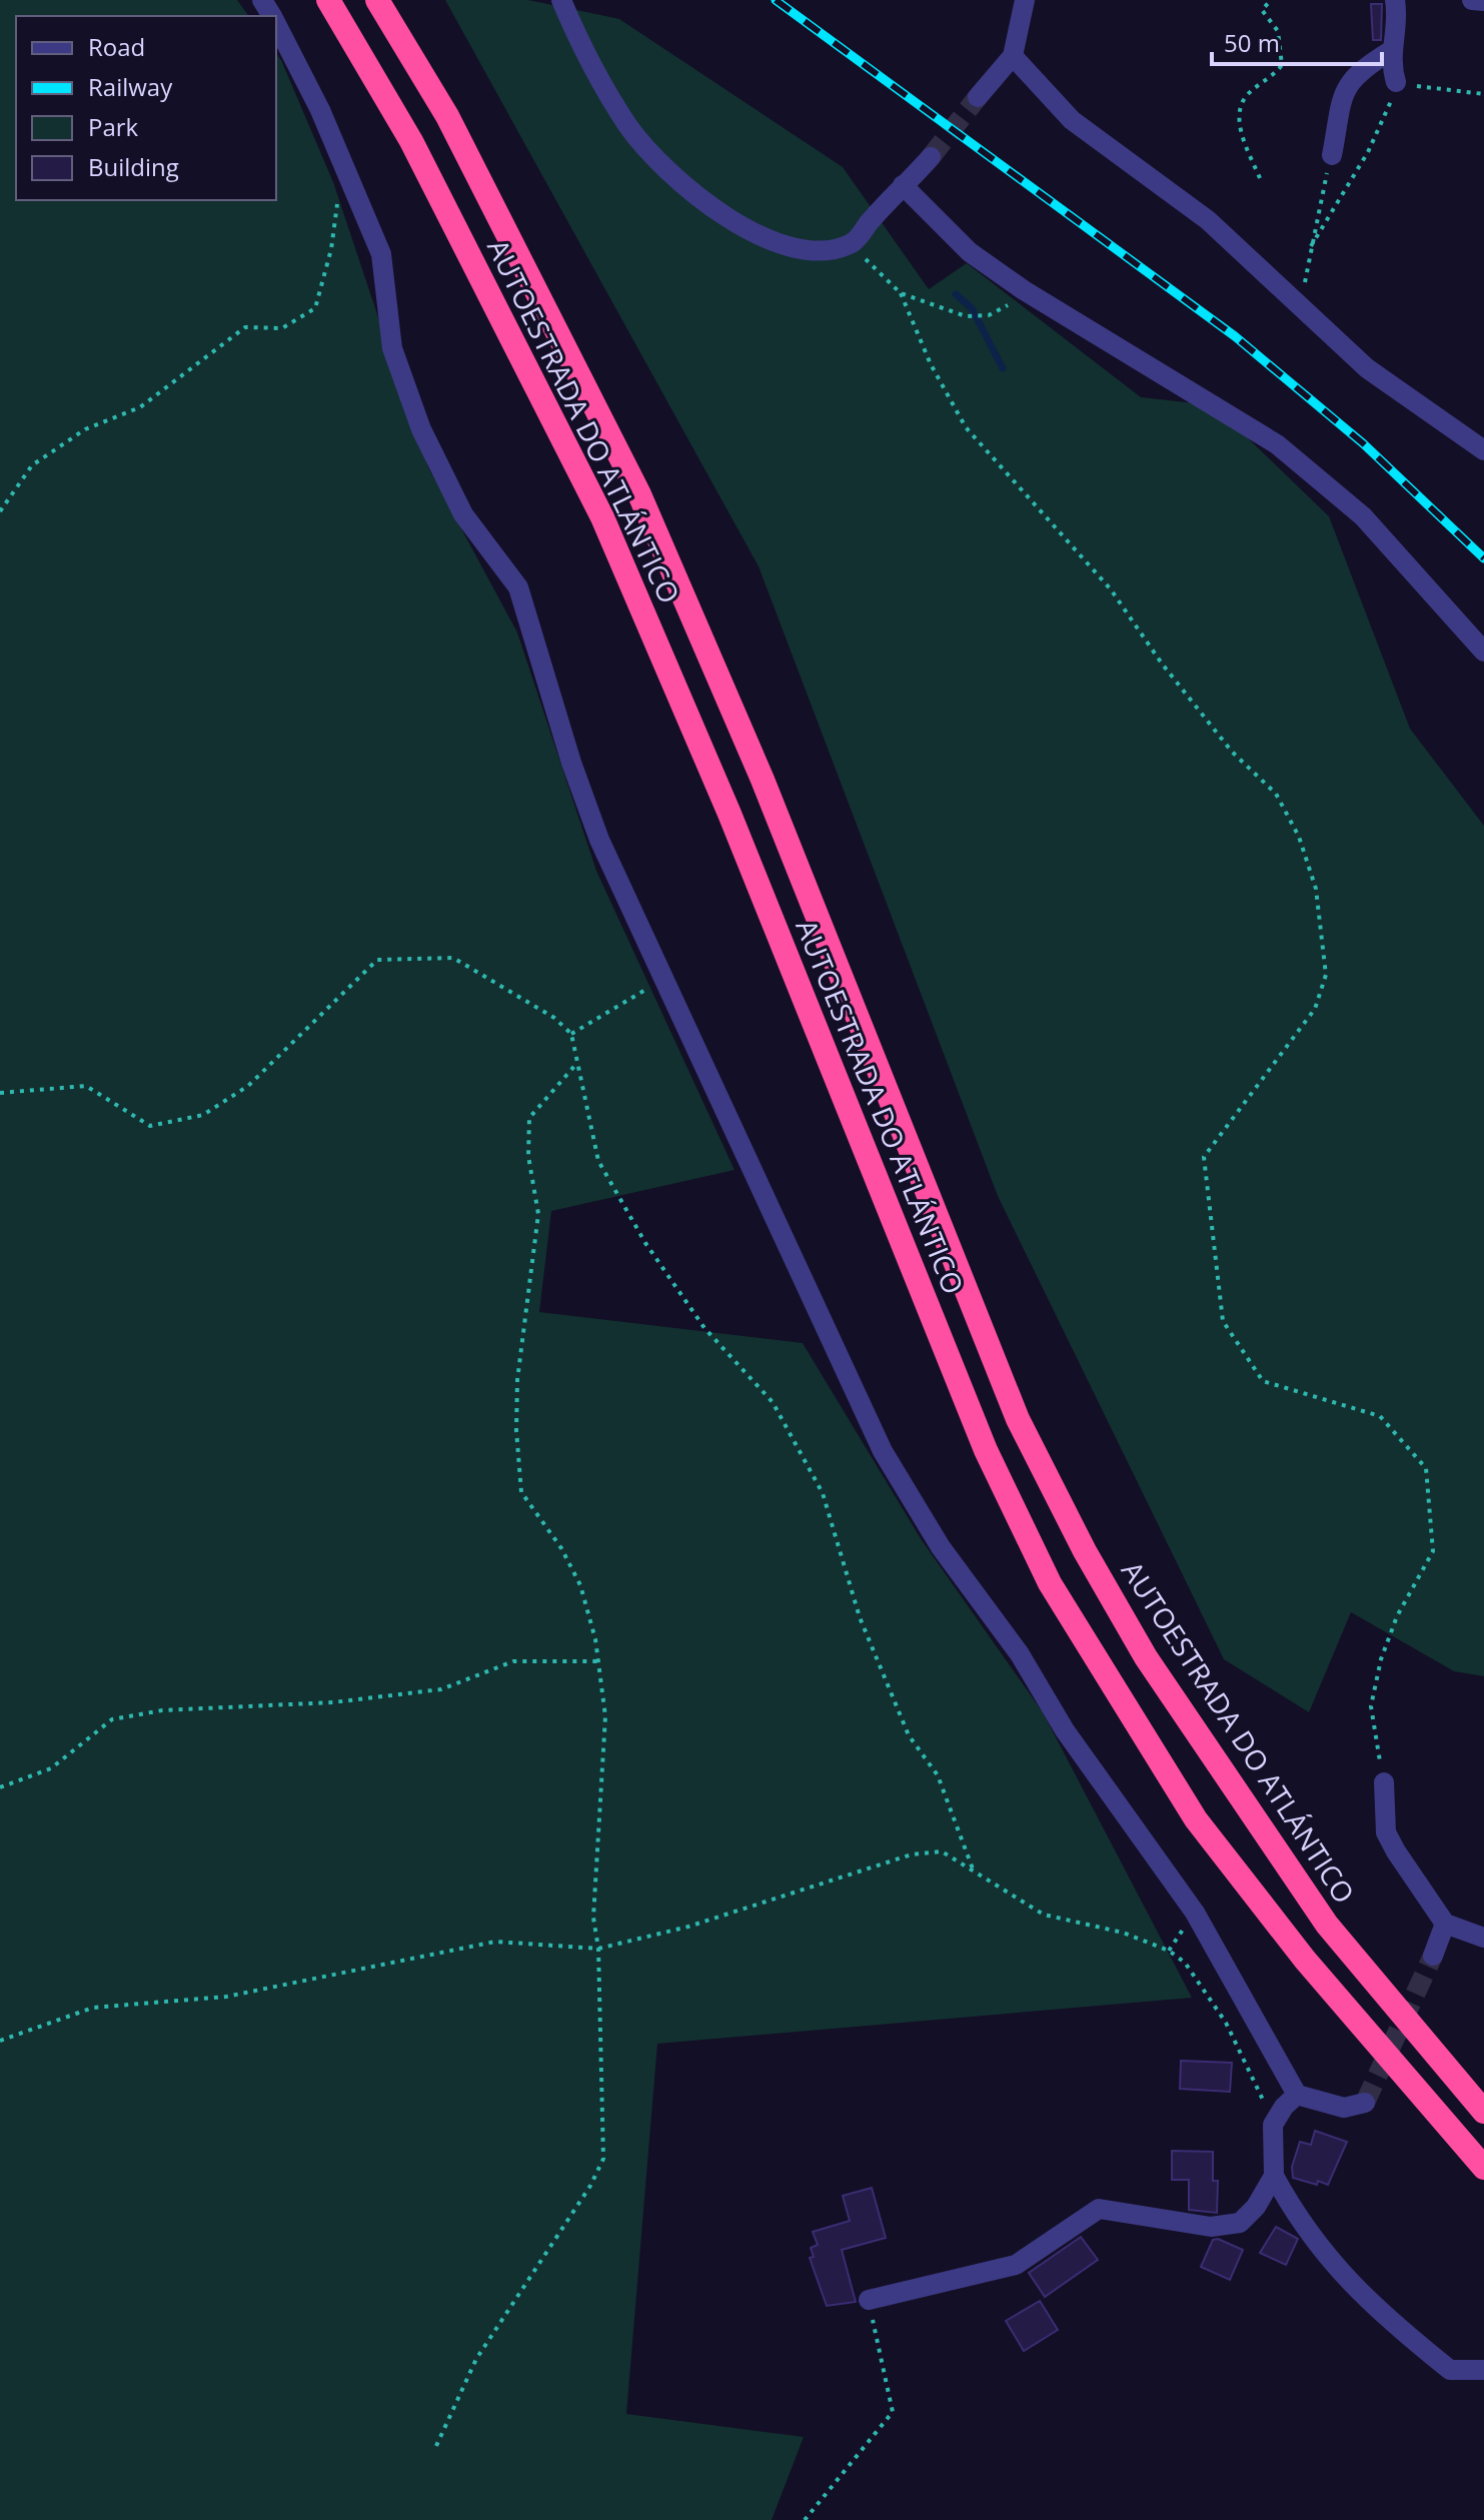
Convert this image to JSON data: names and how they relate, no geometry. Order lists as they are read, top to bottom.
{
  "streets": {
    "highway": ["AUTOESTRADA DO ATLÁNTICO"]
  },
  "legend": [
    "Road",
    "Railway",
    "Park",
    "Building"
  ],
  "scale_bar": "50 m"
}
